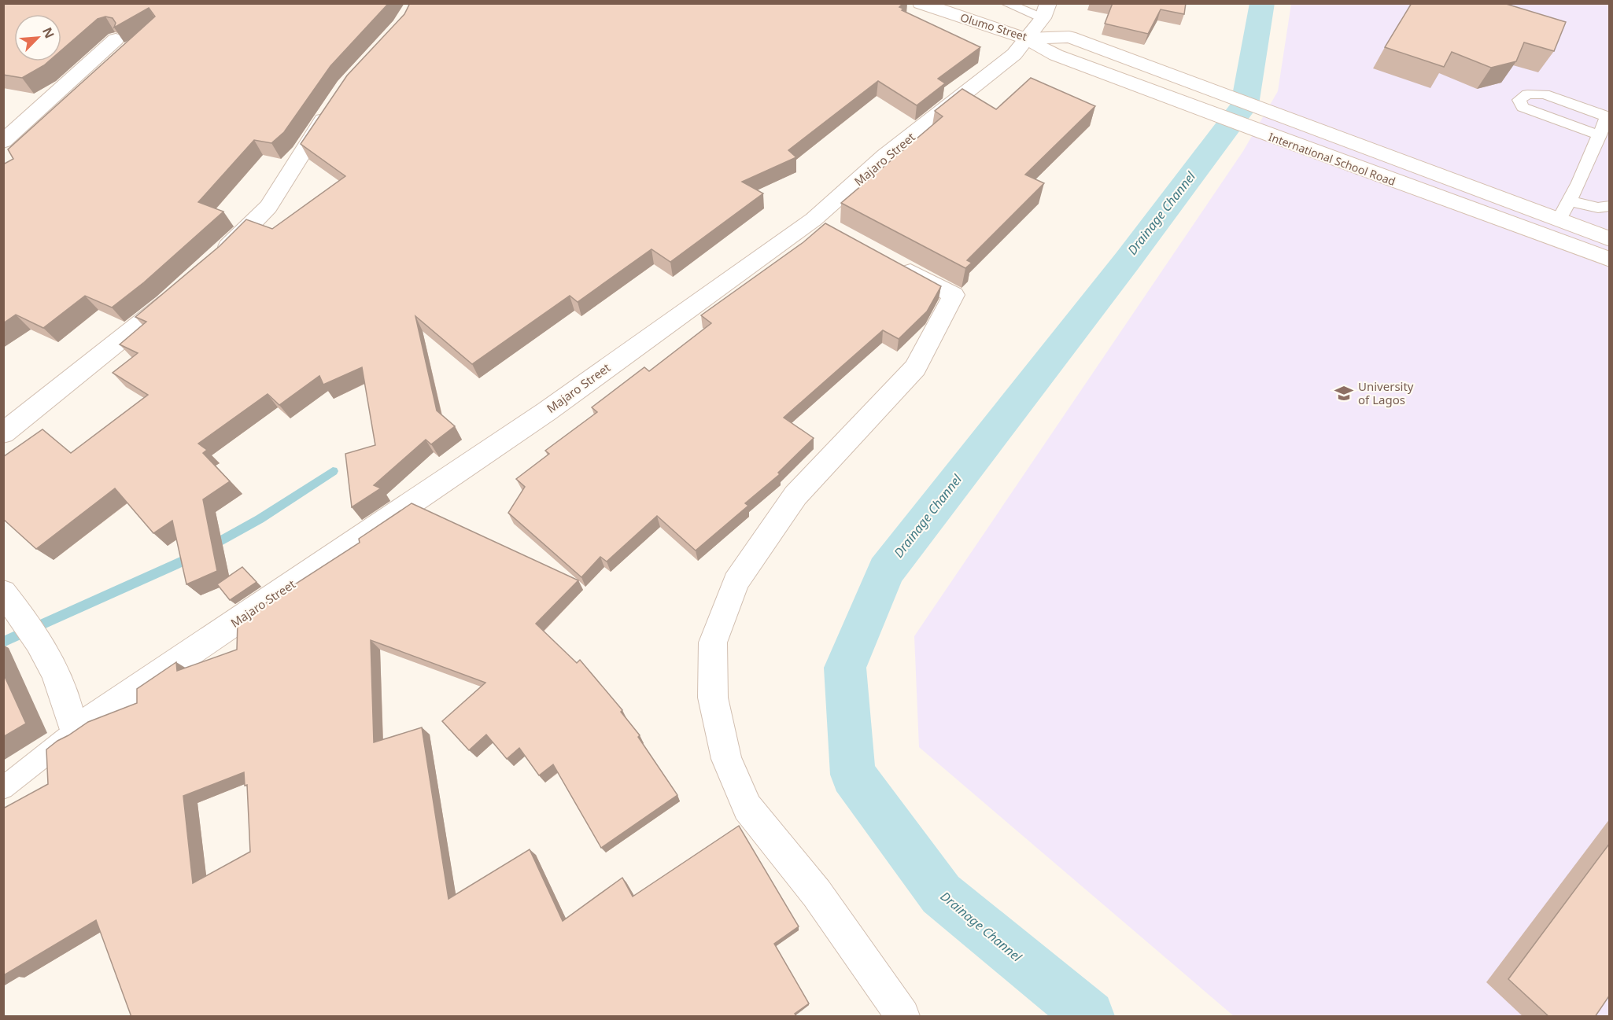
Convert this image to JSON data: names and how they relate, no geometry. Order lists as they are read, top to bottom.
{
  "streets": {
    "street": ["Olumo Street", "Majaro Street", "International School Road"]
  },
  "crossings": [
    ["Olumo Street", "Majaro Street"],
    ["Olumo Street", "International School Road"],
    ["Majaro Street", "International School Road"]
  ],
  "water": ["Drainage Channel"],
  "places": {
    "school or university": ["University of Lagos"]
  },
  "north": "top right"
}
